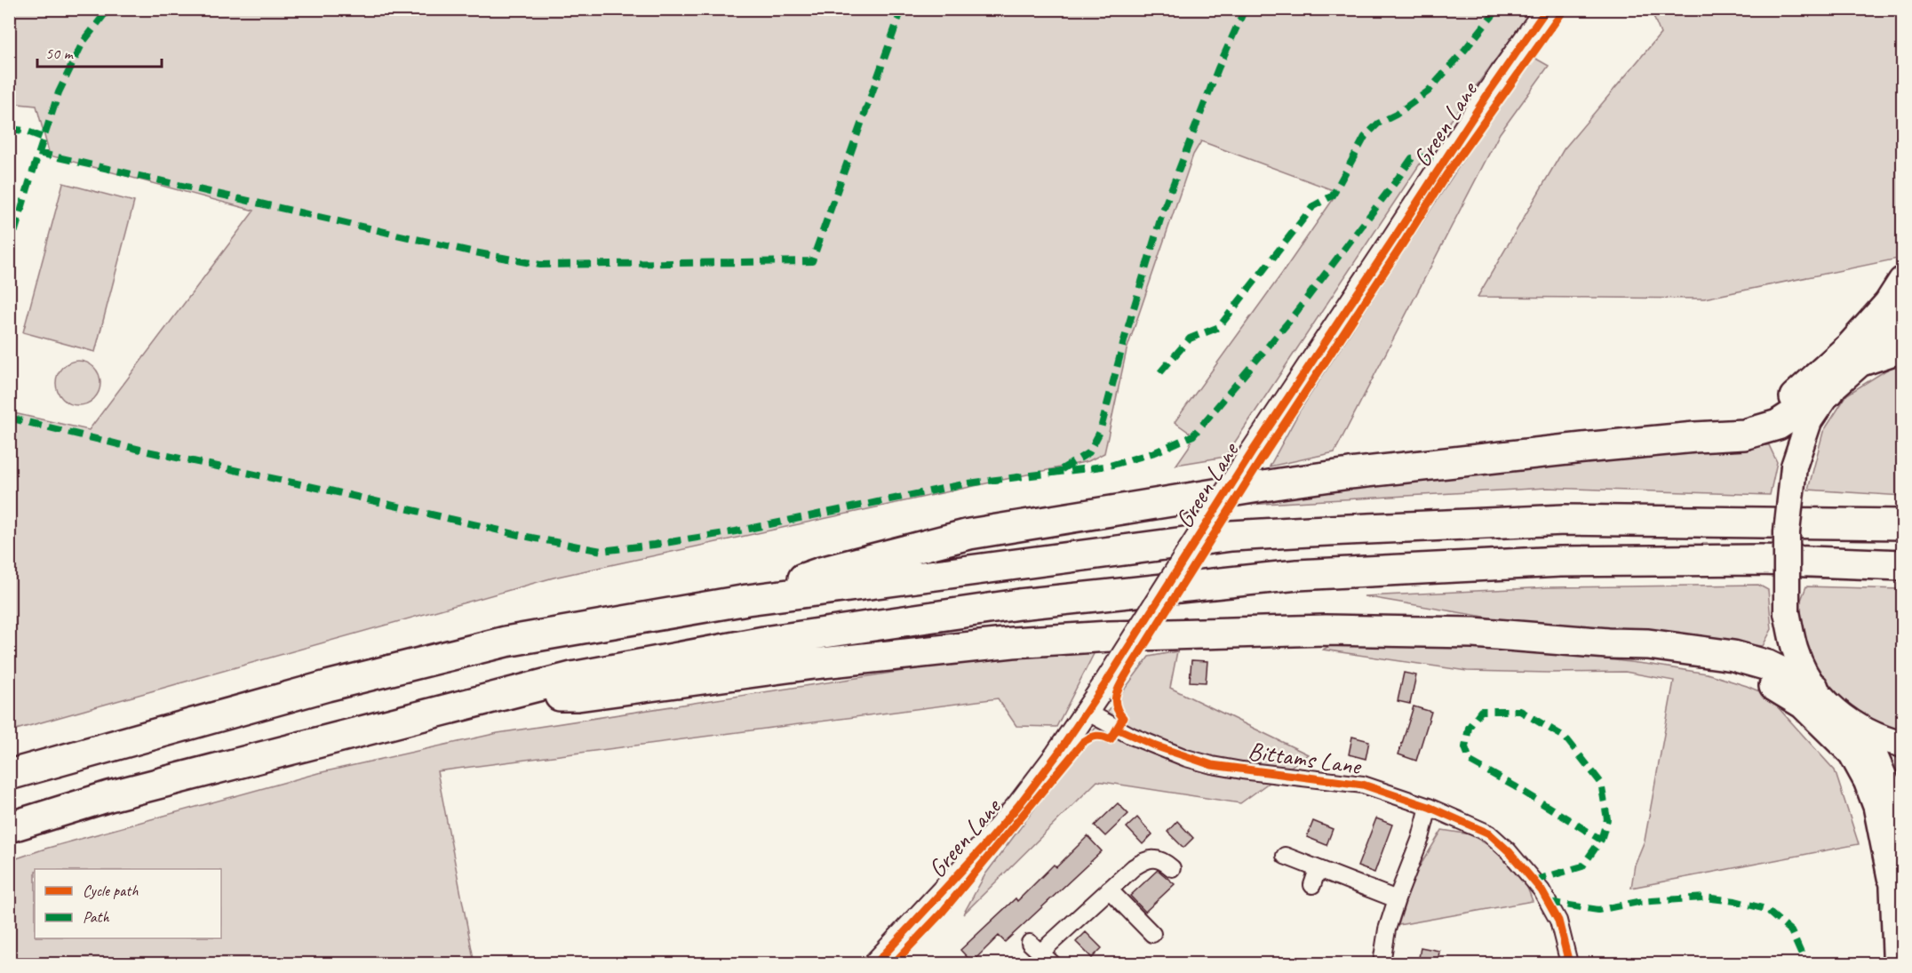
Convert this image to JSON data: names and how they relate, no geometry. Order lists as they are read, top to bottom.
{
  "streets": {
    "street": ["Green Lane", "Bittams Lane"]
  },
  "crossings": [
    ["Green Lane", "Bittams Lane"]
  ],
  "legend": ["Cycle path", "Path"],
  "scale_bar": "50 m"
}
